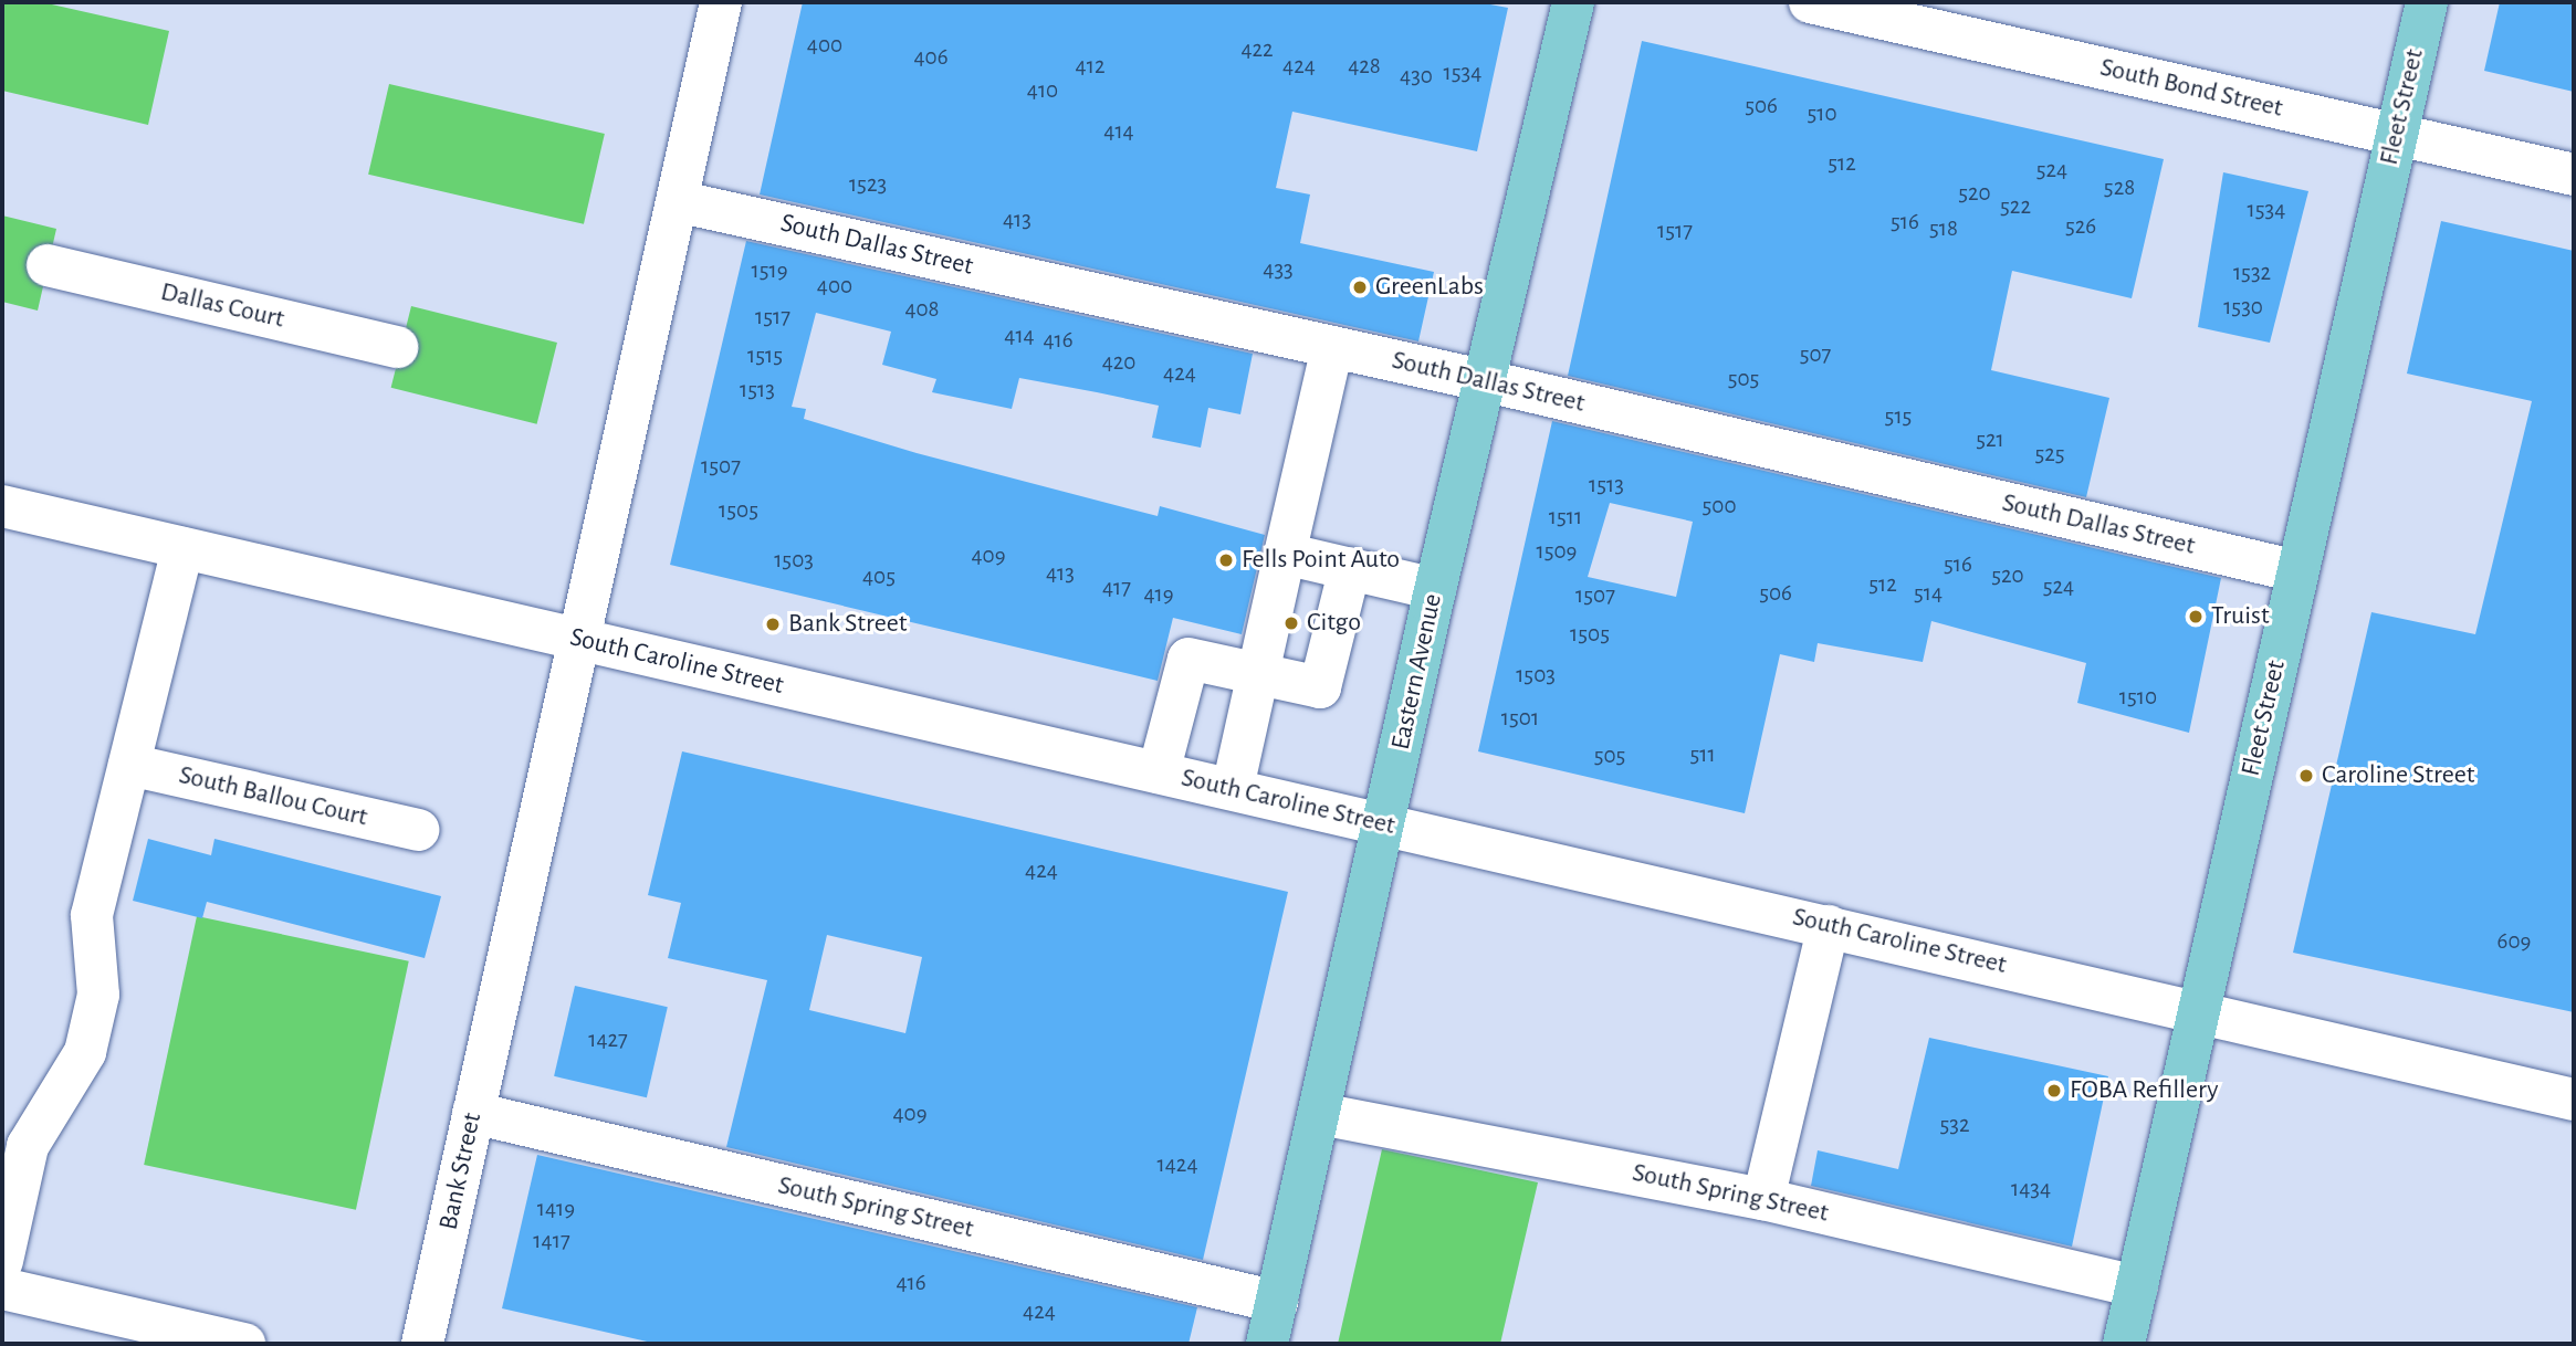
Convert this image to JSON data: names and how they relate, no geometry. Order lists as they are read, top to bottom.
{
  "streets": {
    "main road": ["Fleet Street", "Eastern Avenue"],
    "street": [
      "South Bond Street",
      "South Dallas Street",
      "Dallas Court",
      "South Caroline Street",
      "South Ballou Court",
      "Bank Street",
      "South Spring Street"
    ]
  },
  "crossings": [
    ["South Bond Street", "Fleet Street"],
    ["Fleet Street", "South Dallas Street"],
    ["Fleet Street", "South Caroline Street"],
    ["Fleet Street", "South Spring Street"],
    ["South Dallas Street", "Eastern Avenue"],
    ["South Dallas Street", "Bank Street"],
    ["South Caroline Street", "Eastern Avenue"],
    ["South Caroline Street", "Bank Street"],
    ["Eastern Avenue", "South Spring Street"],
    ["Bank Street", "South Spring Street"]
  ],
  "places": [
    "GreenLabs",
    "Fells Point Auto",
    "Truist",
    "Citgo",
    "Bank Street",
    "Caroline Street",
    "FOBA Refillery"
  ],
  "house_numbers": [
    "400",
    "422",
    "406",
    "412",
    "424",
    "428",
    "1534",
    "430",
    "410",
    "506",
    "510",
    "414",
    "512",
    "524",
    "1523",
    "528",
    "520",
    "522",
    "1534",
    "413",
    "516",
    "526",
    "518",
    "1517",
    "433",
    "1519",
    "1532",
    "400",
    "1530",
    "408",
    "1517",
    "414",
    "416",
    "507",
    "1515",
    "420",
    "424",
    "505",
    "1513",
    "515",
    "521",
    "525",
    "1507",
    "1513",
    "500",
    "1505",
    "1511",
    "1509",
    "409",
    "1503",
    "516",
    "413",
    "520",
    "405",
    "512",
    "524",
    "417",
    "506",
    "514",
    "419",
    "1507",
    "1505",
    "1503",
    "1510",
    "1501",
    "511",
    "505",
    "424",
    "609",
    "1427",
    "409",
    "532",
    "1424",
    "1434",
    "1419",
    "1417",
    "416",
    "424"
  ]
}
